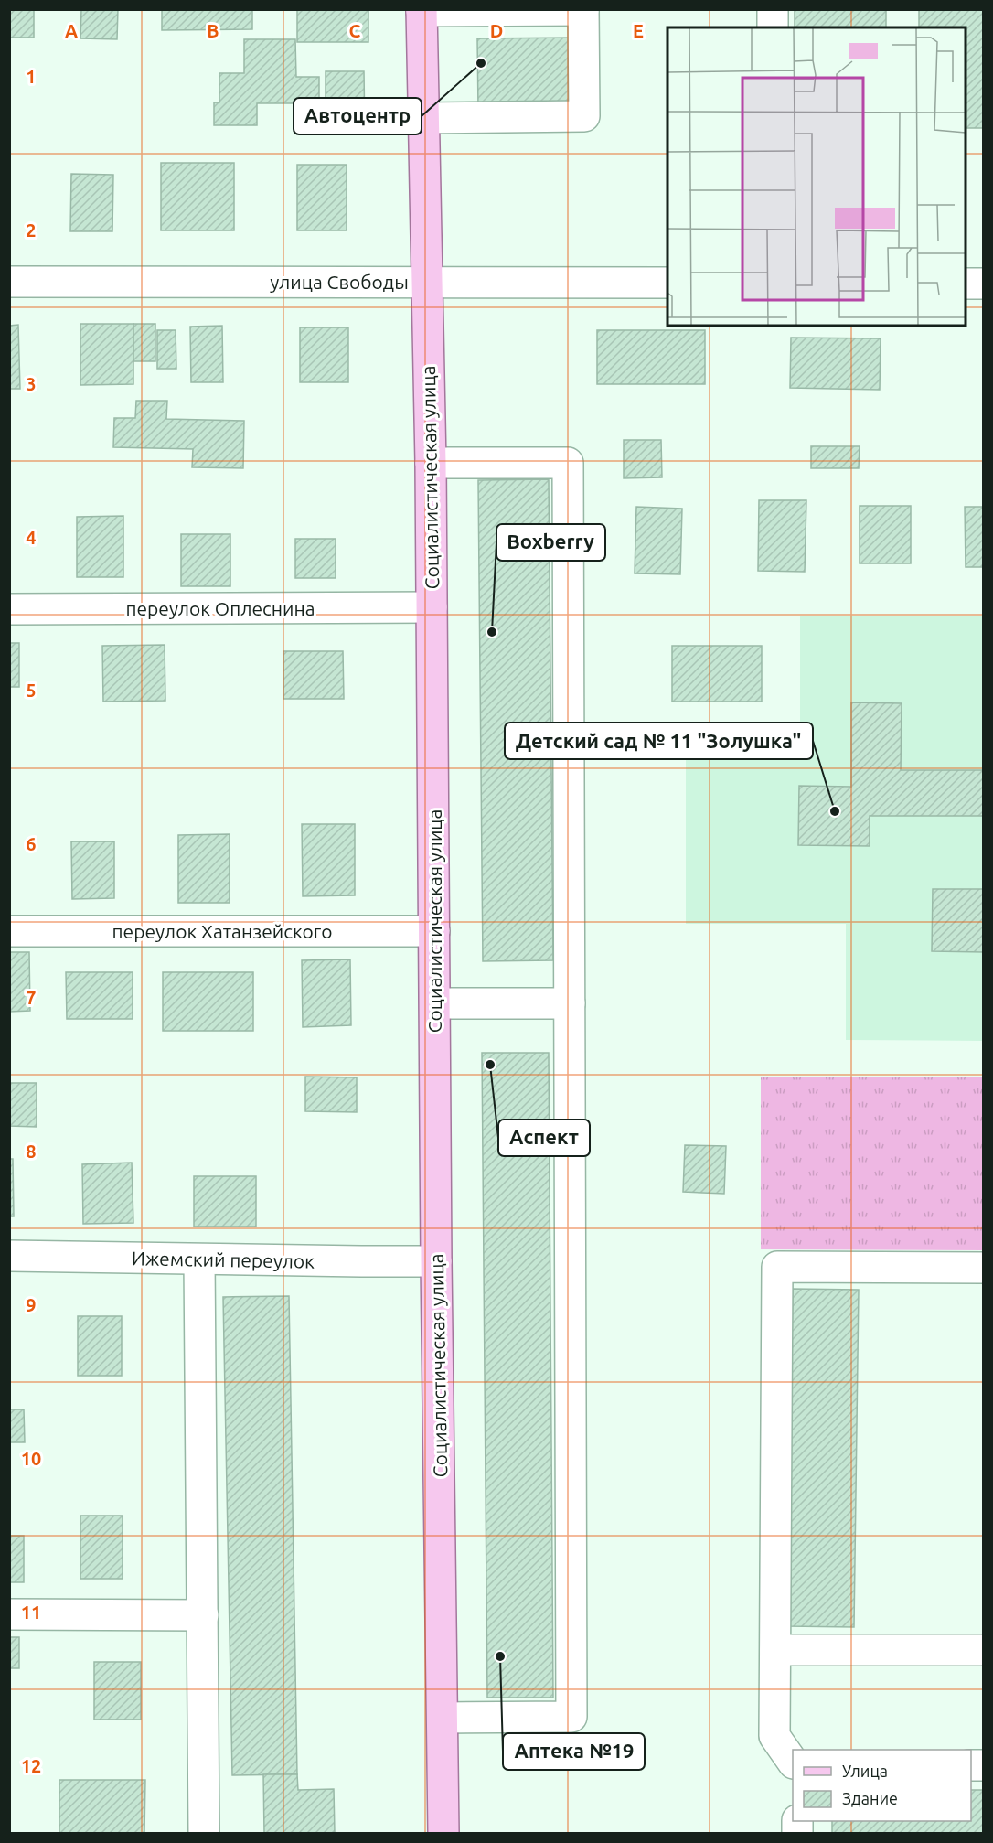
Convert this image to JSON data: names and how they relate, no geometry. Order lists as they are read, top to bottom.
{
  "streets": {
    "main road": ["Социалистическая улица"],
    "street": [
      "улица Свободы",
      "переулок Оплеснина",
      "переулок Хатанзейского",
      "Ижемский переулок"
    ]
  },
  "crossings": [
    ["улица Свободы", "Социалистическая улица"],
    ["Социалистическая улица", "переулок Оплеснина"],
    ["Социалистическая улица", "переулок Хатанзейского"],
    ["Социалистическая улица", "Ижемский переулок"]
  ],
  "places": [
    "Автоцентр",
    "Boxberry",
    "Детский сад № 11 \"Золушка\"",
    "Аспект",
    "Аптека №19"
  ],
  "legend": ["Улица", "Здание"],
  "grid": {
    "columns": [
      "A",
      "B",
      "C",
      "D",
      "E"
    ],
    "rows": [
      "1",
      "2",
      "3",
      "4",
      "5",
      "6",
      "7",
      "8",
      "9",
      "10",
      "11",
      "12"
    ]
  }
}
